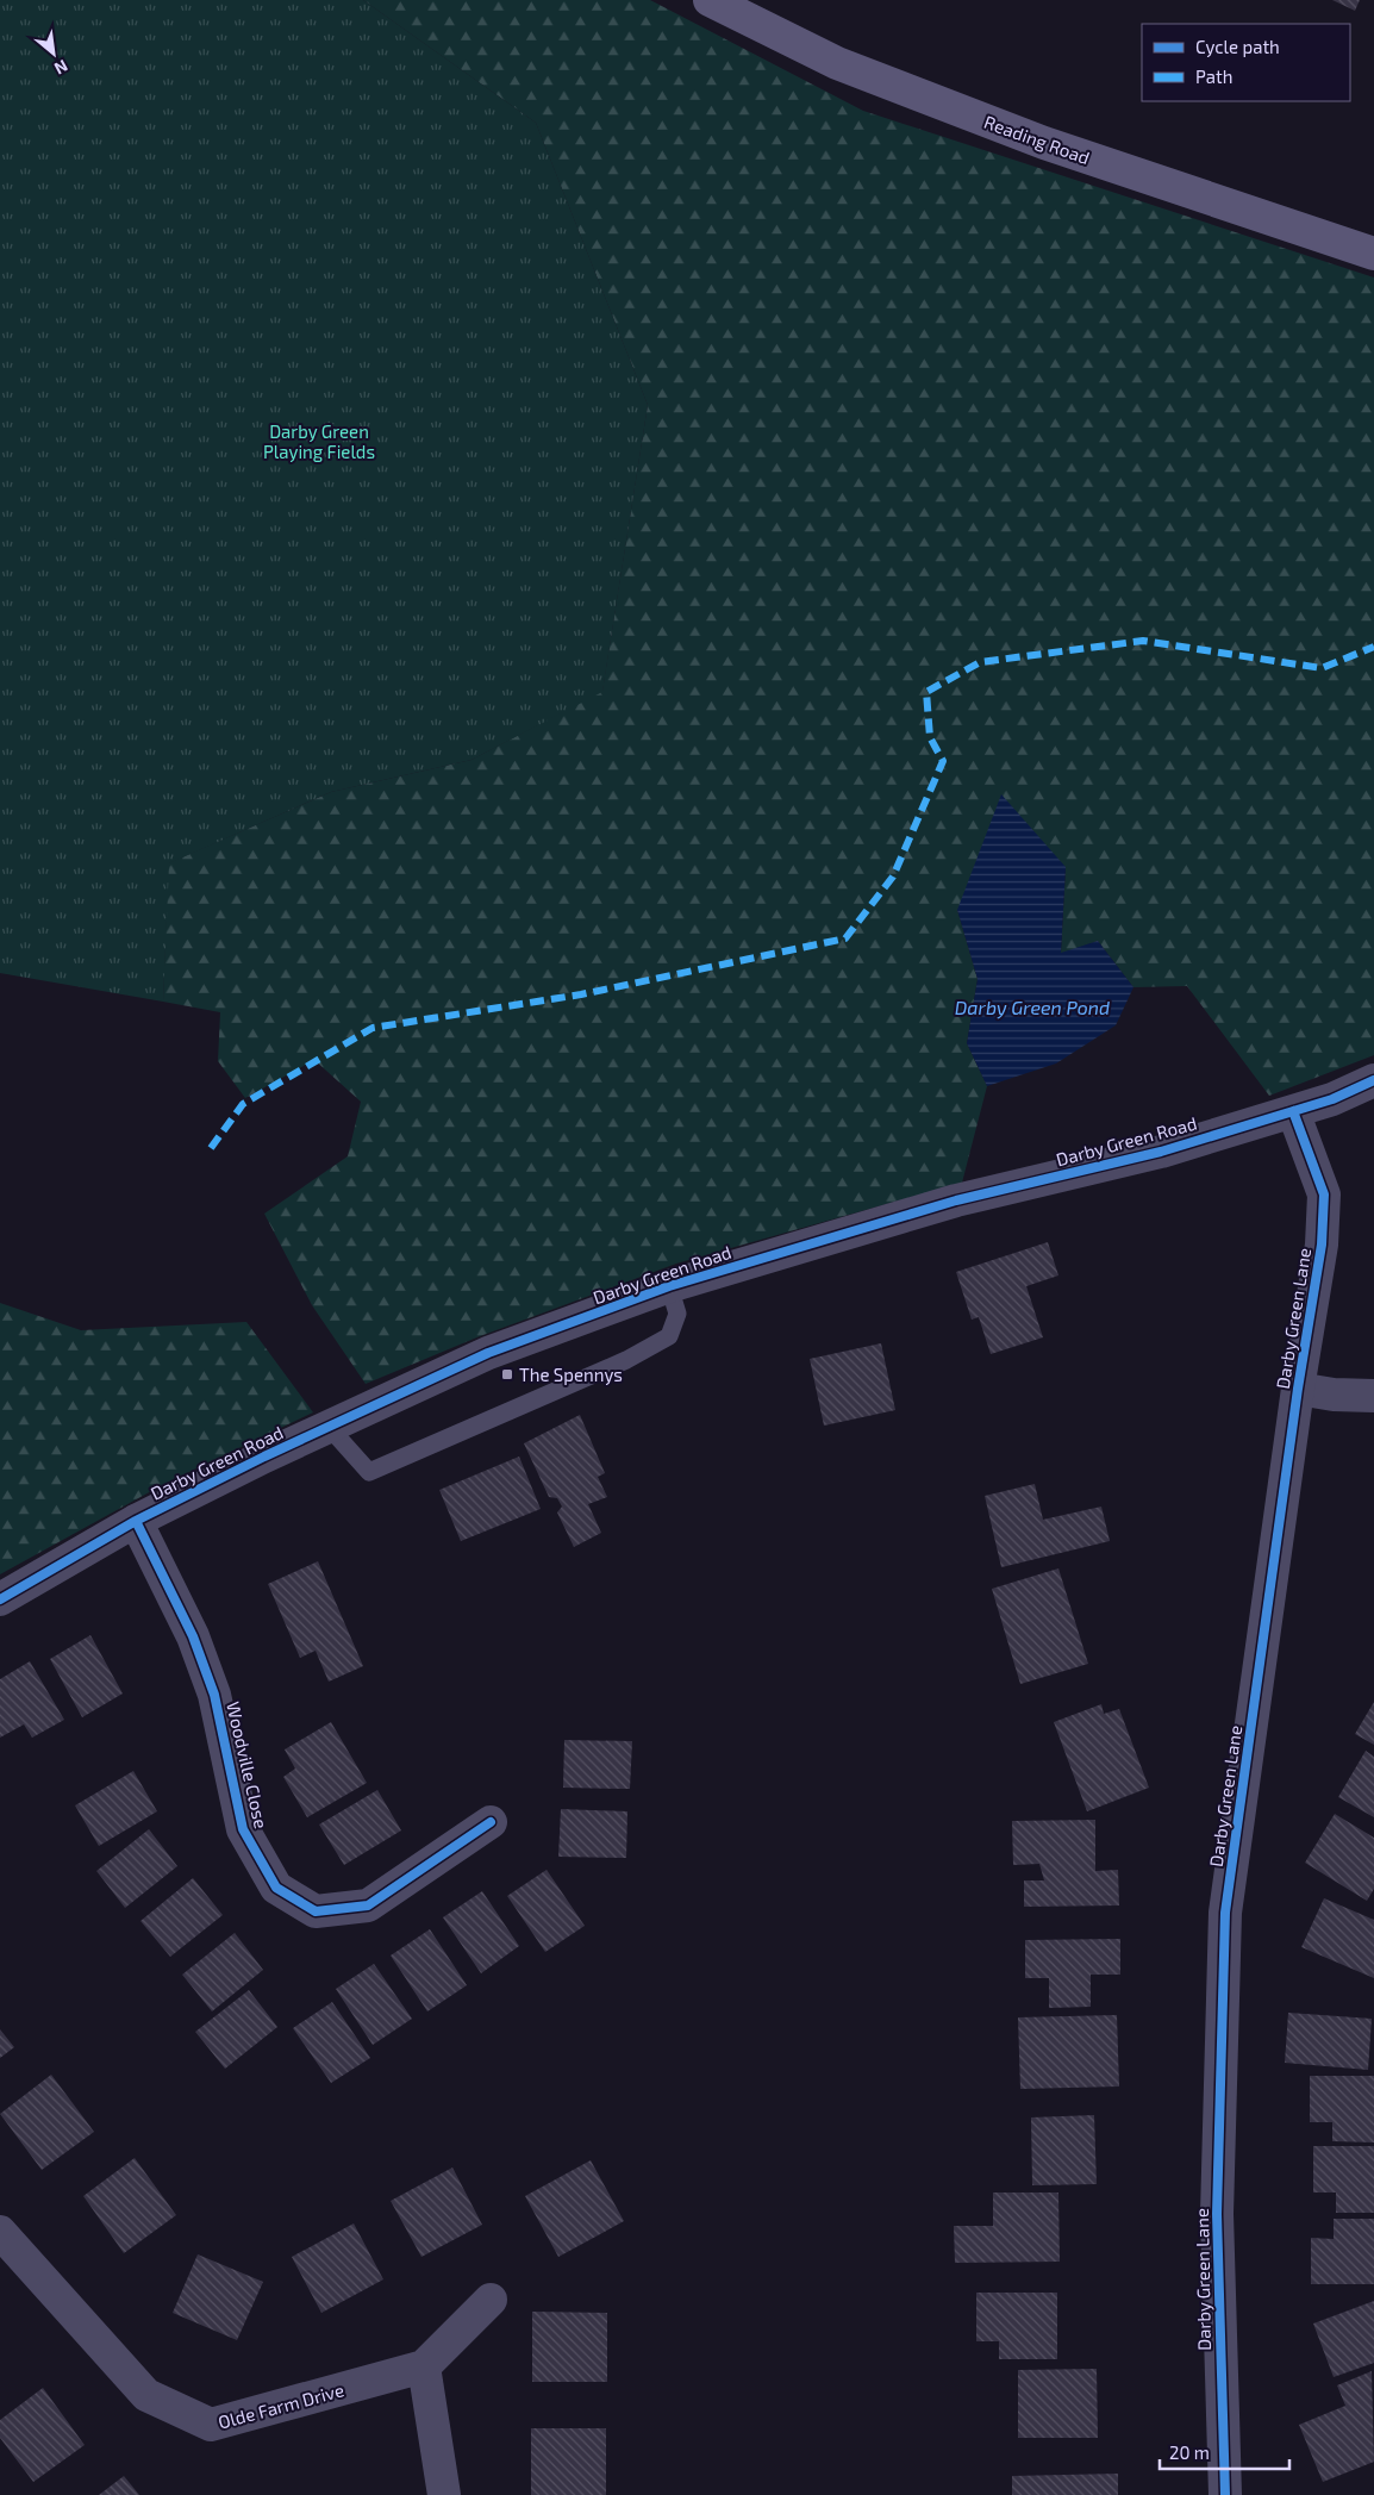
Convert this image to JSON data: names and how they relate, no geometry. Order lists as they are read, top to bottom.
{
  "streets": {
    "main road": ["Reading Road"],
    "street": [
      "Darby Green Road",
      "Darby Green Lane",
      "Woodville Close",
      "Olde Farm Drive"
    ]
  },
  "crossings": [
    ["Darby Green Road", "Darby Green Lane"],
    ["Darby Green Road", "Woodville Close"]
  ],
  "water": ["Darby Green Pond"],
  "parks": ["Darby Green Playing Fields"],
  "places": {
    "transit": ["The Spennys"]
  },
  "legend": ["Cycle path", "Path"],
  "scale_bar": "20 m",
  "north": "bottom right"
}
